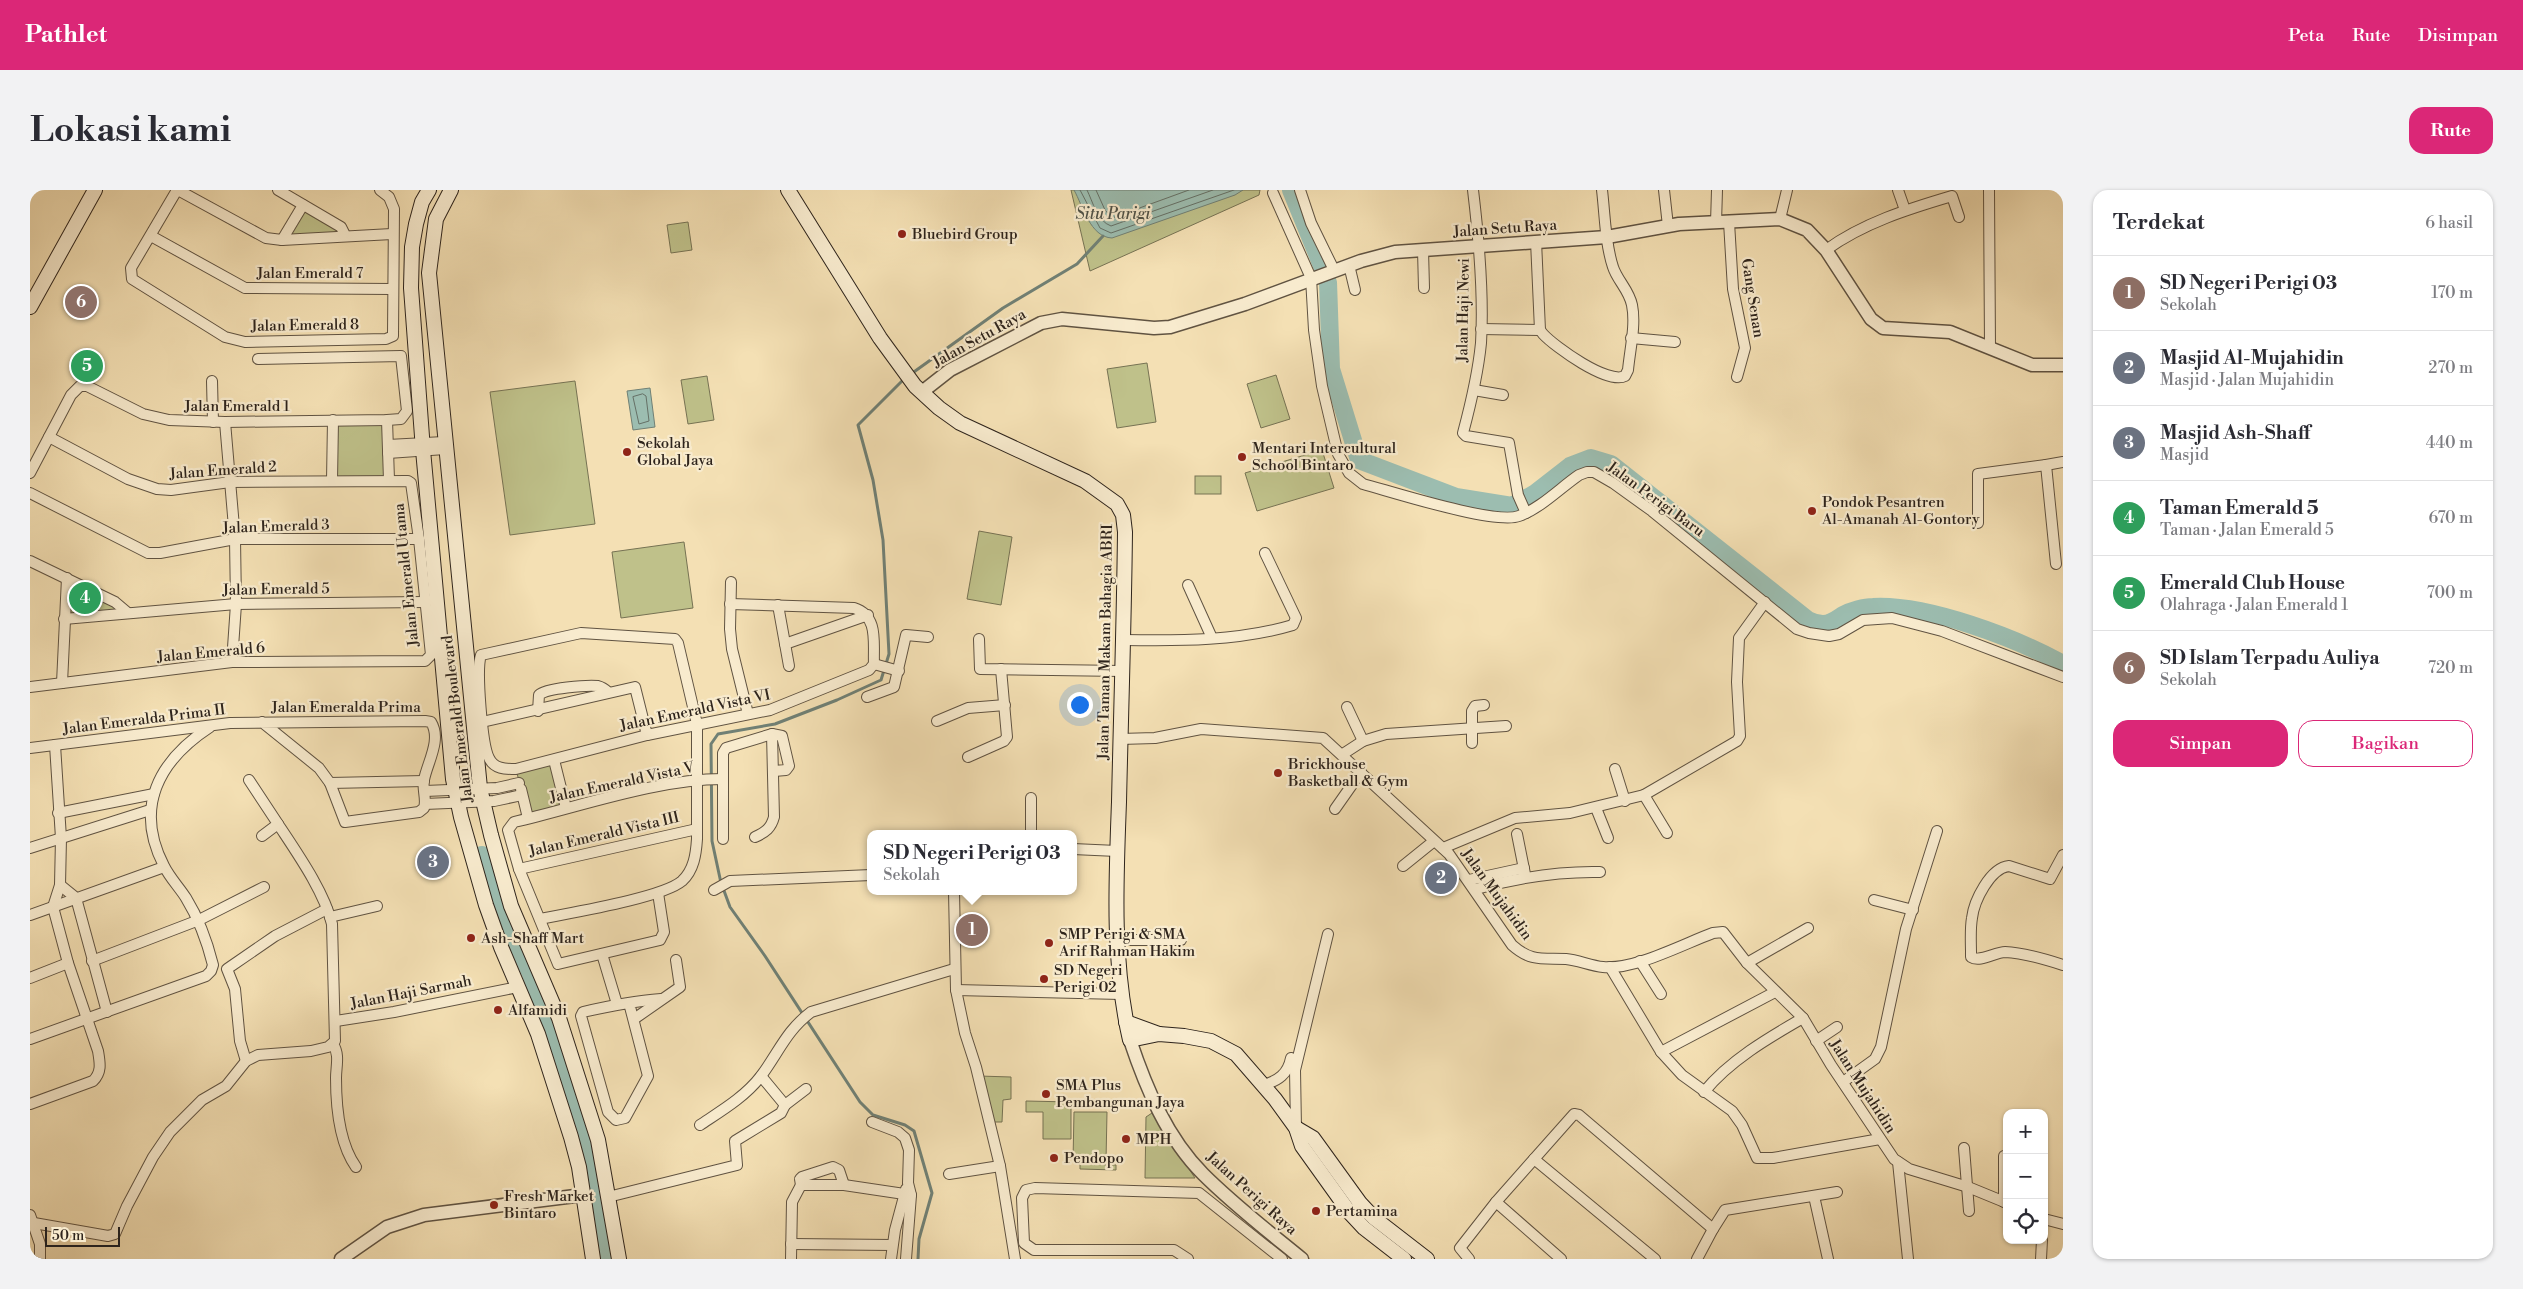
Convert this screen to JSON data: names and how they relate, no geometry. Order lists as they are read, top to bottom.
{
  "streets": {
    "main road": ["Jalan Taman Makam Bahagia ABRI", "Jalan Emerald Boulevard"],
    "street": [
      "Jalan Setu Raya",
      "Jalan Emerald 7",
      "Gang Senan",
      "Jalan Haji Newi",
      "Jalan Emerald 8",
      "Jalan Emerald 1",
      "Jalan Emerald 2",
      "Jalan Perigi Baru",
      "Jalan Emerald 3",
      "Jalan Emerald Utama",
      "Jalan Emerald 5",
      "Jalan Emerald 6",
      "Jalan Emeralda Prima",
      "Jalan Emerald Vista VI",
      "Jalan Emeralda Prima II",
      "Jalan Emerald Vista V",
      "Jalan Emerald Vista III",
      "Jalan Mujahidin",
      "Jalan Haji Sarmah",
      "Jalan Perigi Raya"
    ]
  },
  "crossings": [
    ["Jalan Setu Raya", "Gang Senan"],
    ["Jalan Setu Raya", "Jalan Haji Newi"],
    ["Jalan Setu Raya", "Jalan Perigi Baru"],
    ["Jalan Setu Raya", "Jalan Taman Makam Bahagia ABRI"],
    ["Jalan Emerald 7", "Jalan Emerald 8"],
    ["Jalan Haji Newi", "Jalan Perigi Baru"],
    ["Jalan Emerald 1", "Jalan Emerald 2"],
    ["Jalan Emerald 2", "Jalan Emerald Utama"],
    ["Jalan Emerald 3", "Jalan Emerald Utama"],
    ["Jalan Emerald Utama", "Jalan Emerald 5"],
    ["Jalan Emerald Utama", "Jalan Emerald 6"],
    ["Jalan Taman Makam Bahagia ABRI", "Jalan Mujahidin"],
    ["Jalan Taman Makam Bahagia ABRI", "Jalan Perigi Raya"],
    ["Jalan Emeralda Prima", "Jalan Emeralda Prima II"],
    ["Jalan Emerald Boulevard", "Jalan Haji Sarmah"],
    ["Jalan Emerald Vista V", "Jalan Emerald Vista III"]
  ],
  "water": ["Situ Parigi"],
  "places": [
    "Bluebird Group",
    "Sekolah Global Jaya",
    "Mentari Intercultural School Bintaro",
    "Pondok Pesantren Al-Amanah Al-Gontory",
    "Brickhouse Basketball & Gym",
    "Ash-Shaff Mart",
    "SMP Perigi & SMA Arif Rahman Hakim",
    "SD Negeri Perigi 02",
    "Alfamidi",
    "SMA Plus Pembangunan Jaya",
    "MPH",
    "Pendopo",
    "Fresh Market Bintaro",
    "Pertamina"
  ],
  "scale_bar": "50 m",
  "page": {
    "header": "Pathlet",
    "nav": ["Peta", "Rute", "Disimpan"],
    "buttons": [
      "Rute",
      ["Simpan", "Bagikan"]
    ],
    "title": "Lokasi kami",
    "heading": ["Terdekat", "6 hasil"],
    "list": [
      {
        "mark": "1",
        "name": "SD Negeri Perigi 03",
        "note": "Sekolah",
        "value": "170 m"
      },
      {
        "mark": "2",
        "name": "Masjid Al-Mujahidin",
        "note": "Masjid · Jalan Mujahidin",
        "value": "270 m"
      },
      {
        "mark": "3",
        "name": "Masjid Ash-Shaff",
        "note": "Masjid",
        "value": "440 m"
      },
      {
        "mark": "4",
        "name": "Taman Emerald 5",
        "note": "Taman · Jalan Emerald 5",
        "value": "670 m"
      },
      {
        "mark": "5",
        "name": "Emerald Club House",
        "note": "Olahraga · Jalan Emerald 1",
        "value": "700 m"
      },
      {
        "mark": "6",
        "name": "SD Islam Terpadu Auliya",
        "note": "Sekolah",
        "value": "720 m"
      }
    ],
    "pins": [
      "6",
      "5",
      "4",
      "3",
      "2",
      "1"
    ],
    "popup": ["SD Negeri Perigi 03", "Sekolah"],
    "map_buttons": ["+", "−"],
    "scale": "50 m"
  }
}
